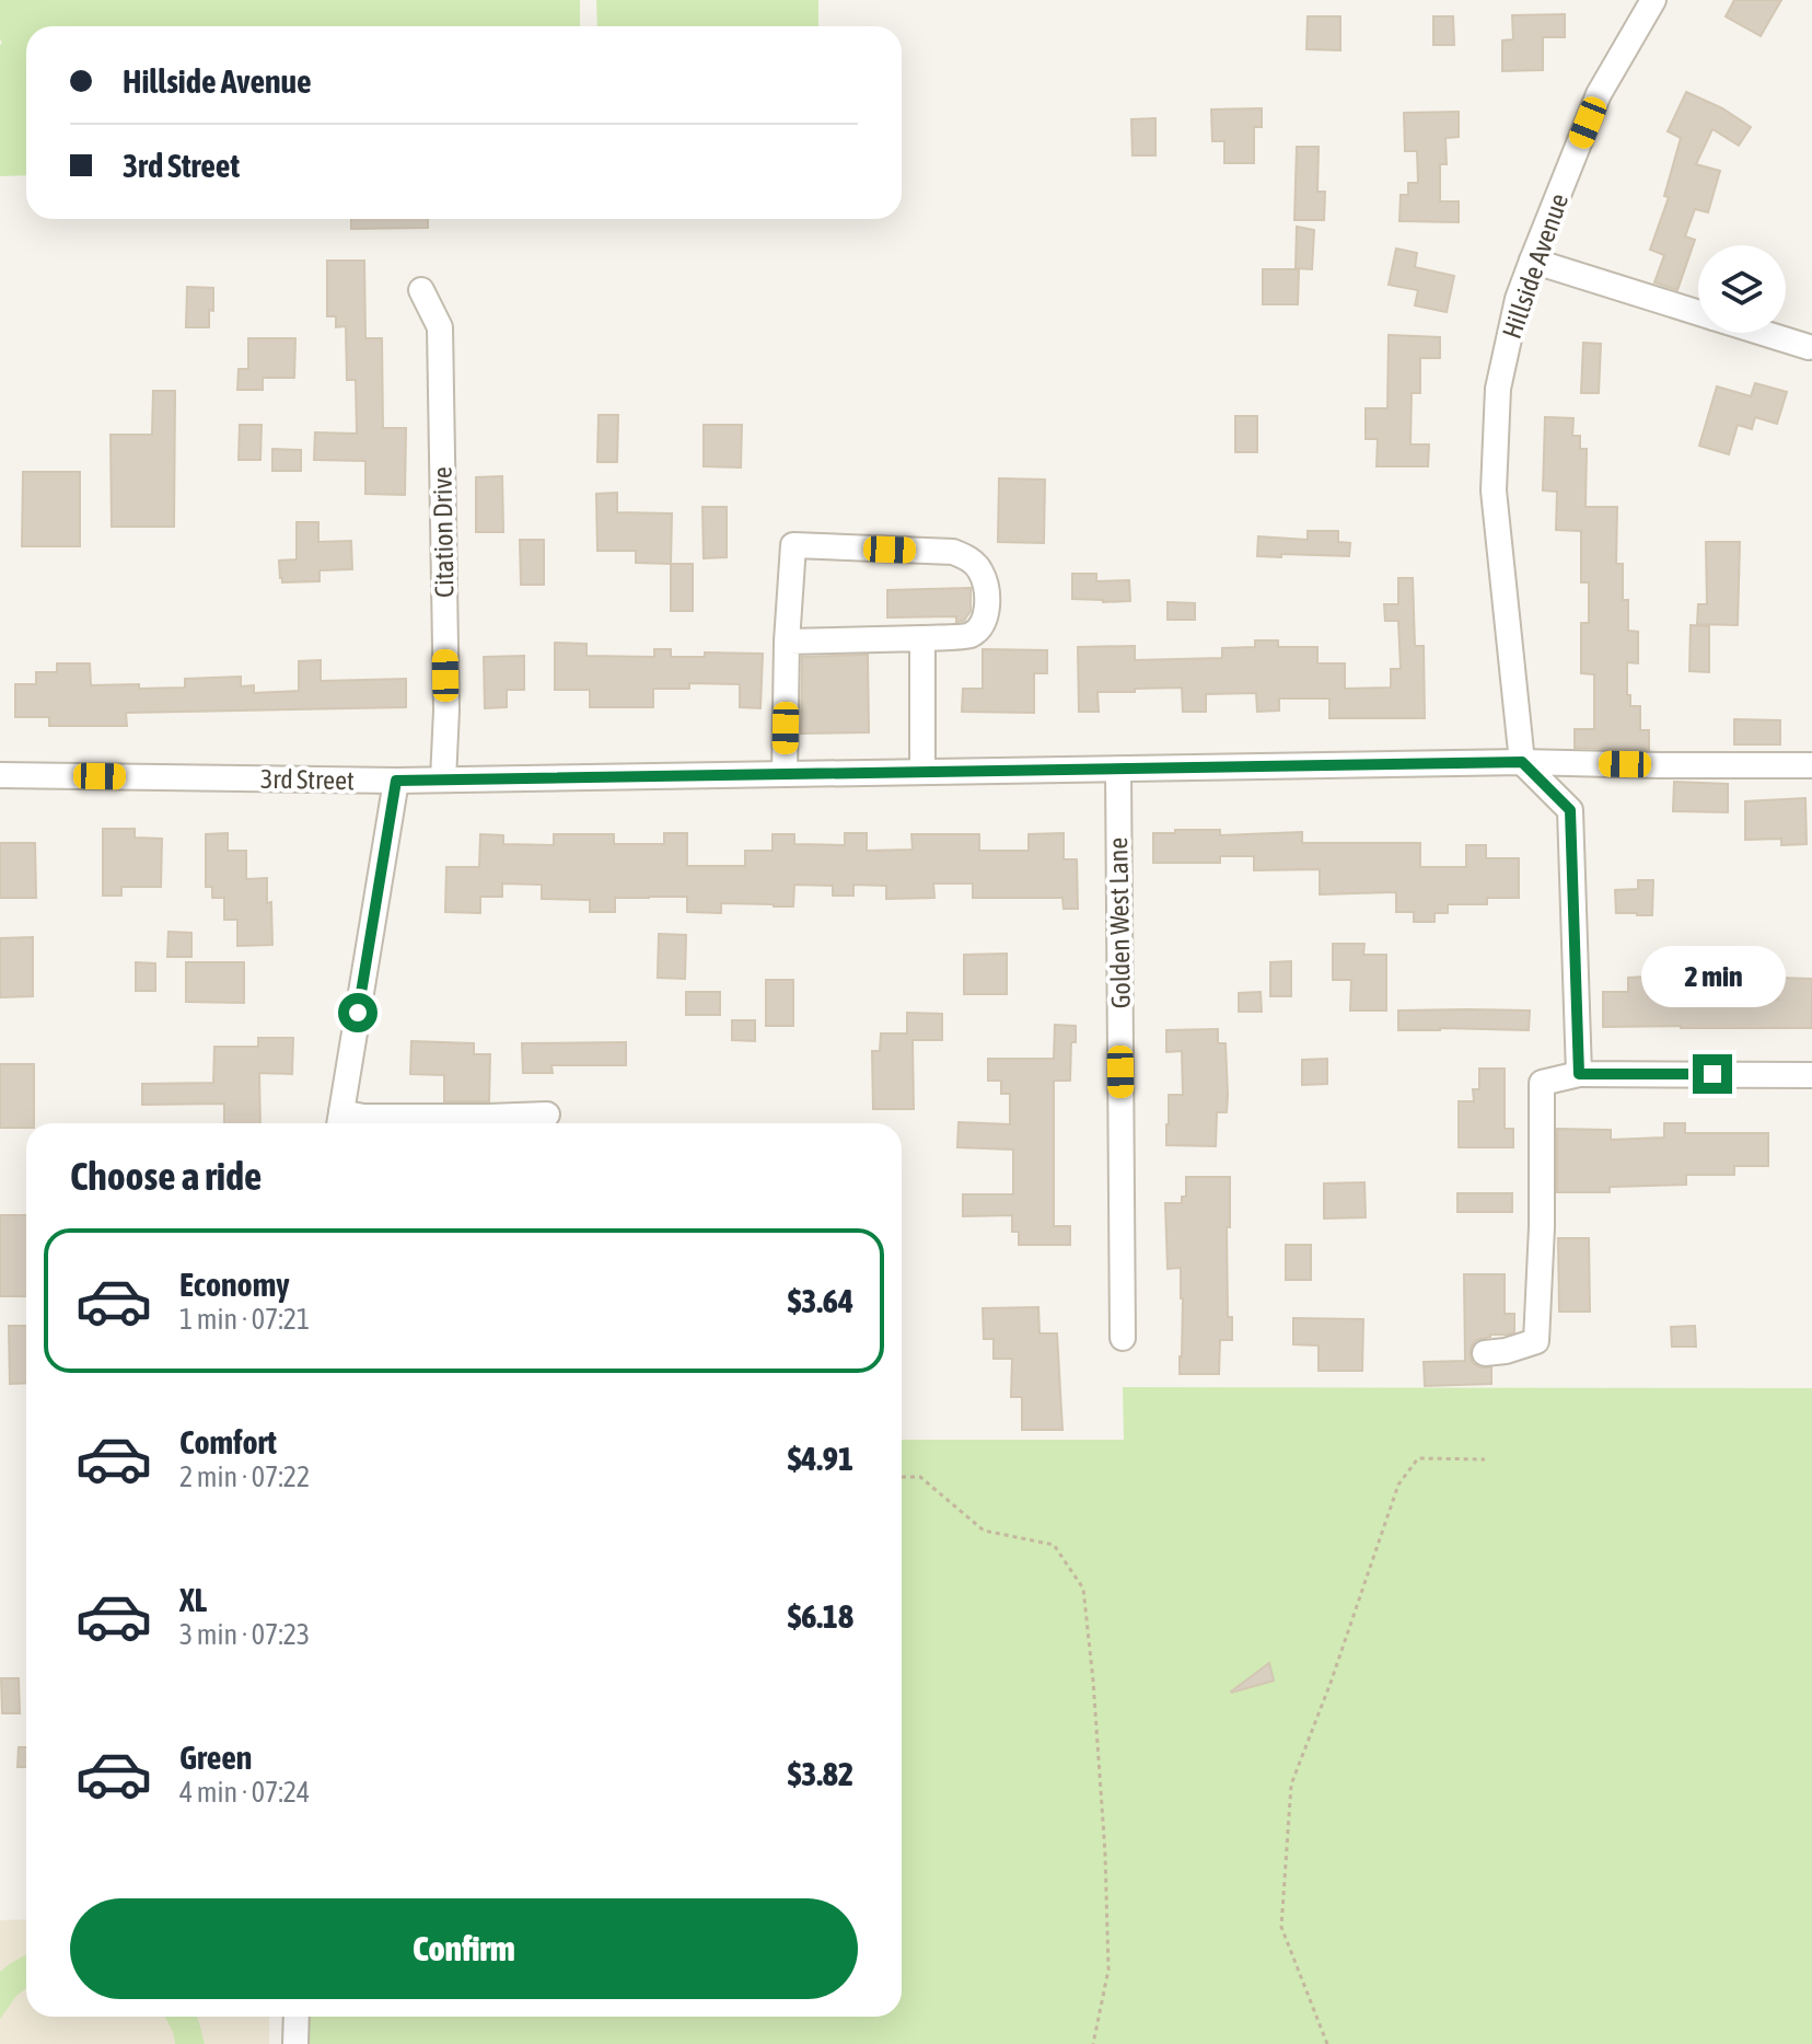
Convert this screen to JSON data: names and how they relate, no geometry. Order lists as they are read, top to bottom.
{
  "streets": {
    "street": [
      "Hillside Avenue",
      "Citation Drive",
      "3rd Street",
      "Golden West Lane"
    ]
  },
  "crossings": [
    ["Hillside Avenue", "3rd Street"],
    ["Citation Drive", "3rd Street"],
    ["3rd Street", "Golden West Lane"]
  ],
  "page": {
    "banner": ["Hillside Avenue", "3rd Street"],
    "bubble": "2 min",
    "heading": "Choose a ride",
    "list": [
      {
        "name": "Economy",
        "note": "1 min · 07:21",
        "value": "$3.64"
      },
      {
        "name": "Comfort",
        "note": "2 min · 07:22",
        "value": "$4.91"
      },
      {
        "name": "XL",
        "note": "3 min · 07:23",
        "value": "$6.18"
      },
      {
        "name": "Green",
        "note": "4 min · 07:24",
        "value": "$3.82"
      }
    ],
    "buttons": "Confirm"
  }
}
